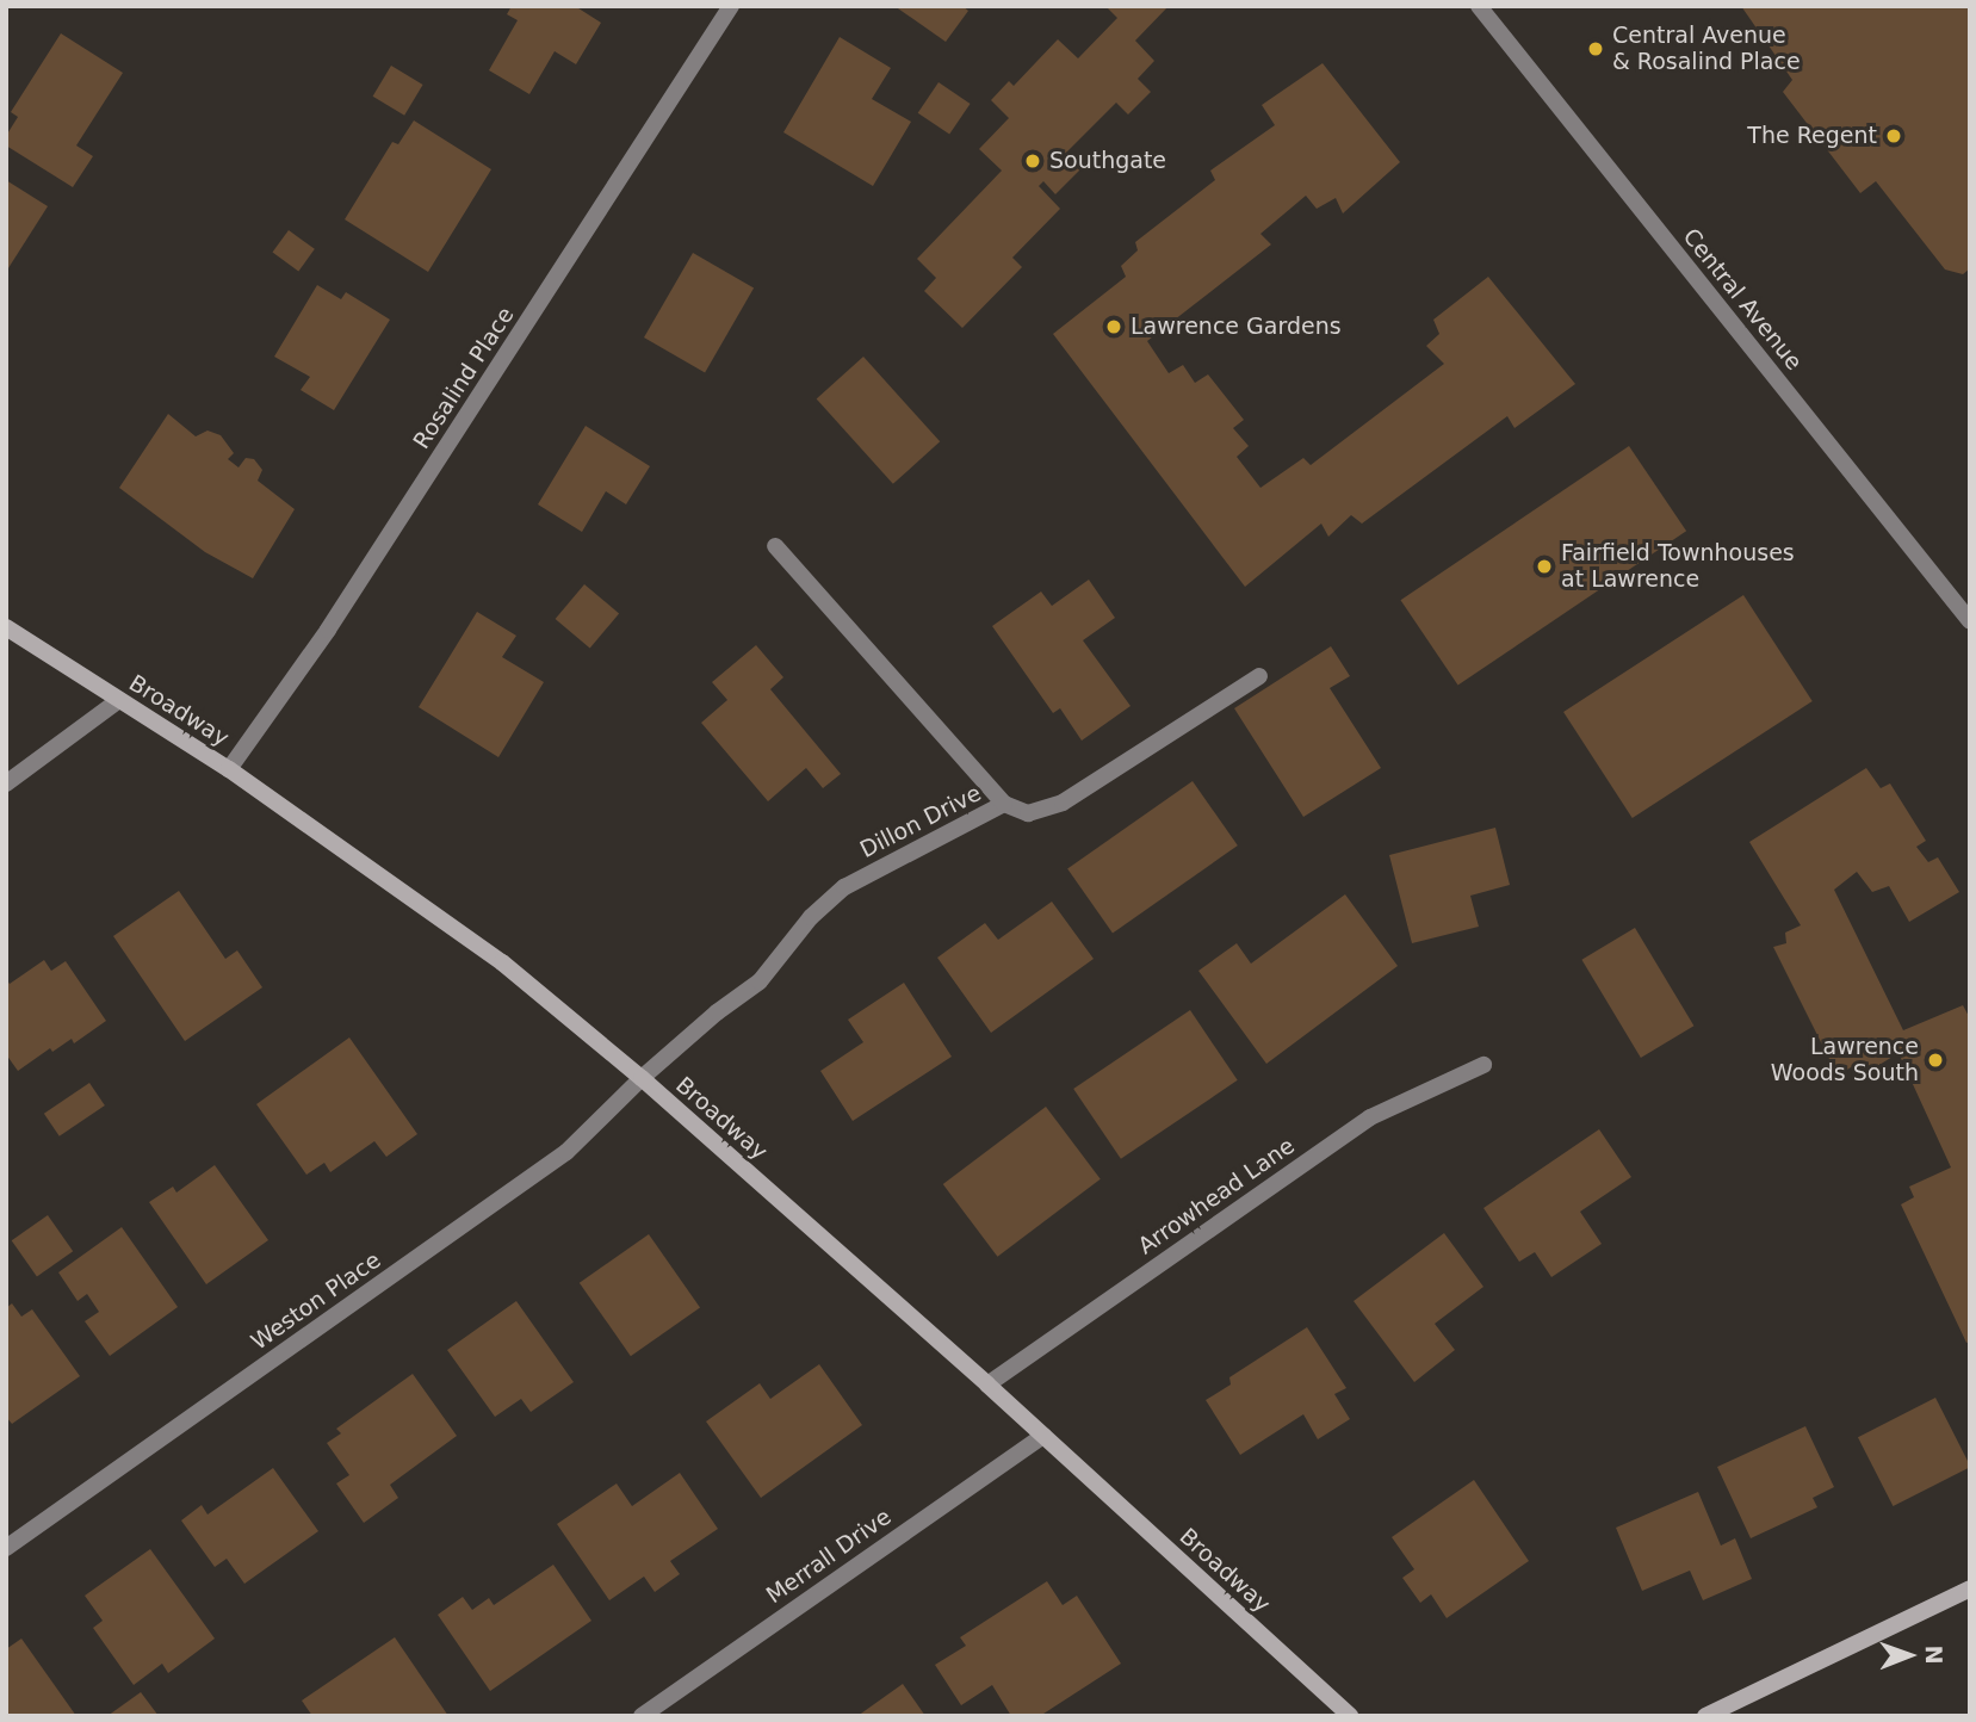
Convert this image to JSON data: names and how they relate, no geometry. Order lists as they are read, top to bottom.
{
  "streets": {
    "main road": ["Broadway"],
    "street": [
      "Central Avenue",
      "Rosalind Place",
      "Dillon Drive",
      "Arrowhead Lane",
      "Weston Place",
      "Merrall Drive"
    ]
  },
  "crossings": [
    ["Rosalind Place", "Broadway"],
    ["Broadway", "Dillon Drive"],
    ["Broadway", "Arrowhead Lane"],
    ["Broadway", "Weston Place"],
    ["Broadway", "Merrall Drive"],
    ["Dillon Drive", "Weston Place"]
  ],
  "places": [
    "Central Avenue & Rosalind Place",
    "The Regent",
    "Southgate",
    "Lawrence Gardens",
    "Fairfield Townhouses at Lawrence",
    "Lawrence Woods South"
  ],
  "north": "right"
}
